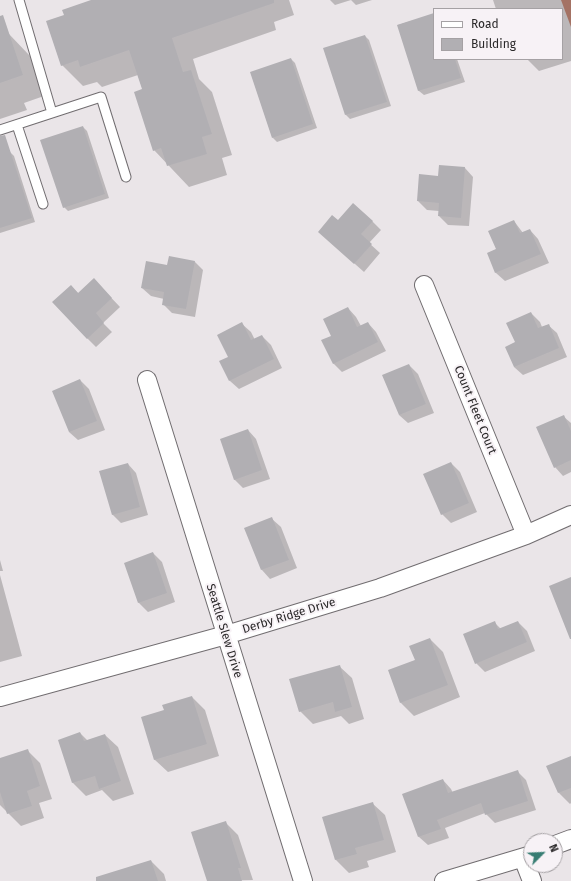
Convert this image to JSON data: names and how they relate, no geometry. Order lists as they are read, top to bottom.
{
  "streets": {
    "street": ["Count Fleet Court", "Derby Ridge Drive", "Seattle Slew Drive"]
  },
  "crossings": [
    ["Count Fleet Court", "Derby Ridge Drive"],
    ["Derby Ridge Drive", "Seattle Slew Drive"]
  ],
  "legend": ["Road", "Building"],
  "north": "top right"
}
